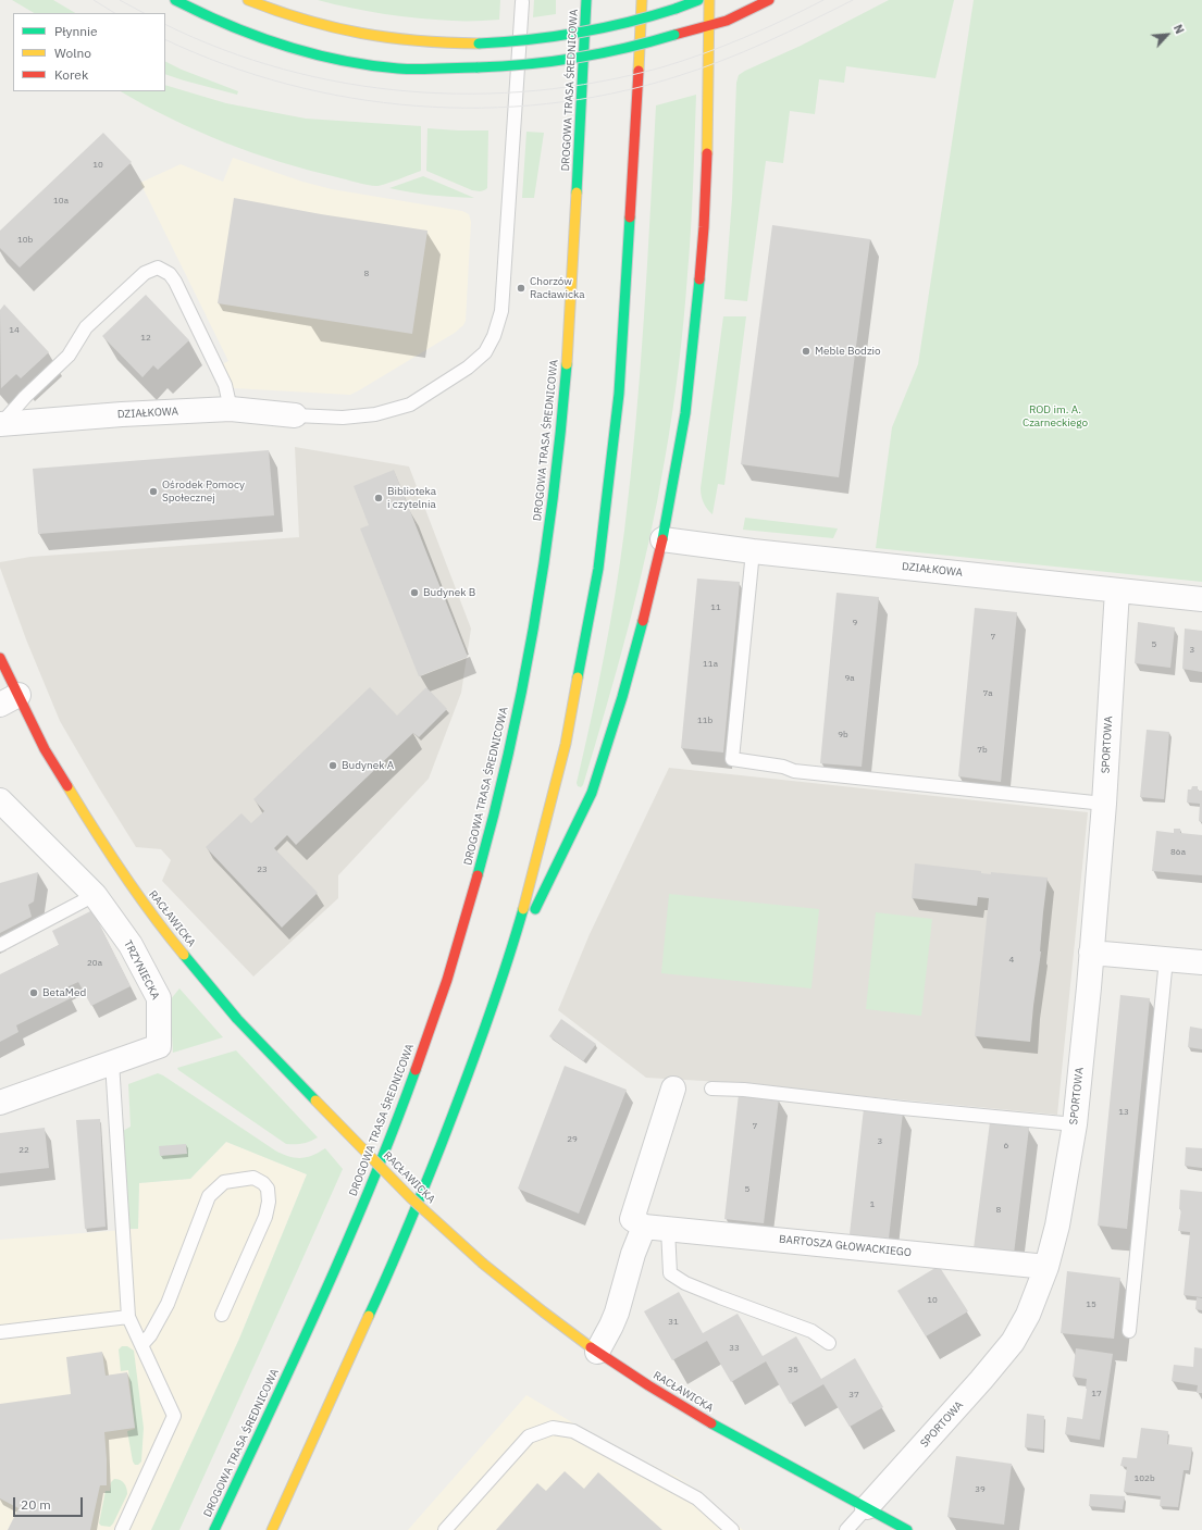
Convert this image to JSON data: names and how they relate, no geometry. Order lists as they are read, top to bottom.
{
  "streets": {
    "main road": ["DROGOWA TRASA ŚREDNICOWA", "RACŁAWICKA"],
    "street": [
      "DZIAŁKOWA",
      "SPORTOWA",
      "TRZYNIECKA",
      "BARTOSZA GŁOWACKIEGO"
    ]
  },
  "crossings": [
    ["DZIAŁKOWA", "SPORTOWA"],
    ["SPORTOWA", "RACŁAWICKA"],
    ["SPORTOWA", "BARTOSZA GŁOWACKIEGO"]
  ],
  "parks": ["ROD im. A. Czarneckiego"],
  "places": [
    "Chorzów Racławicka",
    "Meble Bodzio",
    "Ośrodek Pomocy Społecznej",
    "Biblioteka i czytelnia",
    "Budynek B",
    "Budynek A",
    "BetaMed"
  ],
  "house_numbers": [
    "10",
    "10a",
    "10b",
    "8",
    "14",
    "12",
    "11",
    "9",
    "7",
    "5",
    "3",
    "11a",
    "9a",
    "7a",
    "11b",
    "9b",
    "7b",
    "86a",
    "23",
    "4",
    "20a",
    "13",
    "7",
    "29",
    "3",
    "6",
    "22",
    "5",
    "1",
    "8",
    "10",
    "15",
    "31",
    "33",
    "35",
    "17",
    "37",
    "102b",
    "39"
  ],
  "legend": ["Płynnie", "Wolno", "Korek"],
  "scale_bar": "20 m",
  "north": "top right"
}
